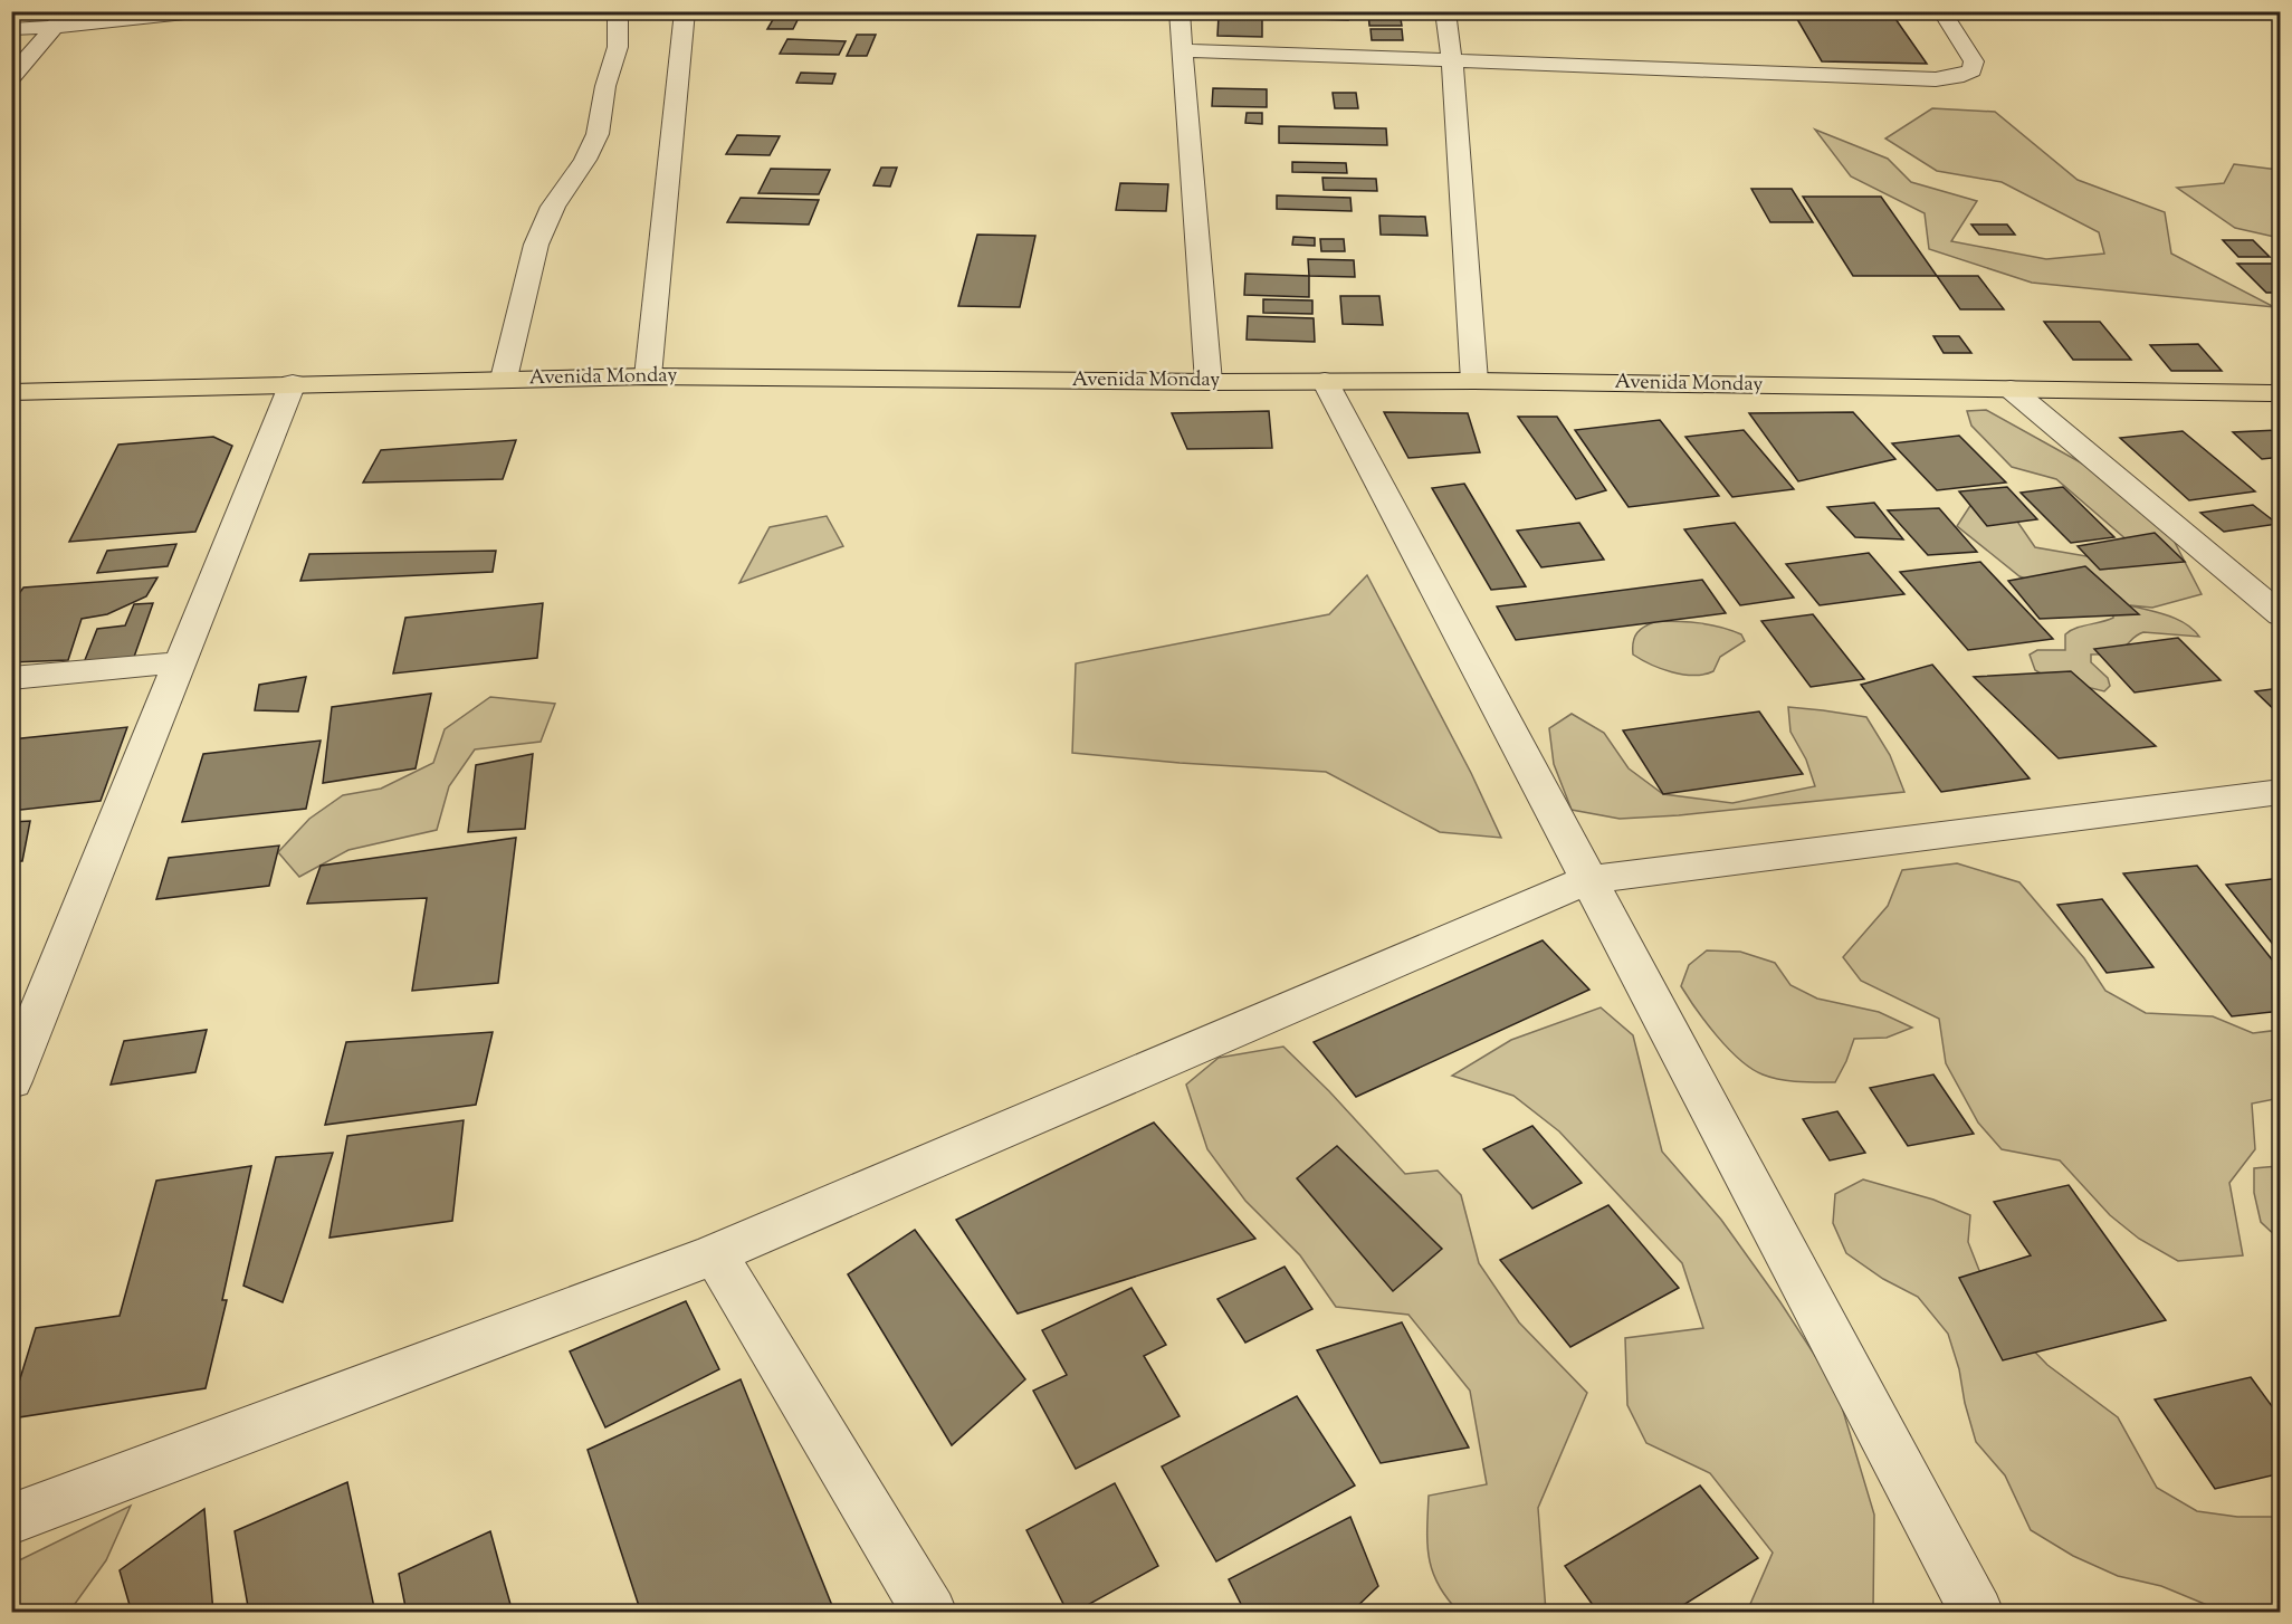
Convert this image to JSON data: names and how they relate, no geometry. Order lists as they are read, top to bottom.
{
  "streets": {
    "main road": ["Avenida Monday"]
  }
}
